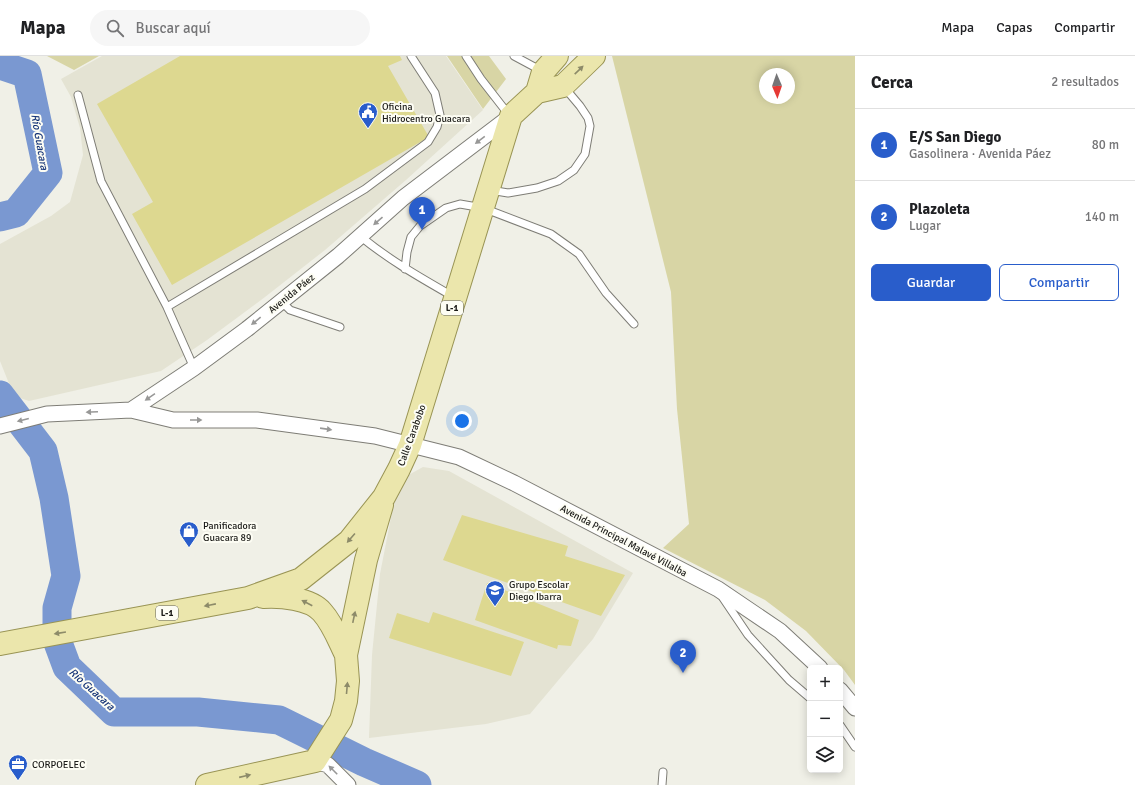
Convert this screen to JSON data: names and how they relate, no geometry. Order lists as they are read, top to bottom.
{
  "streets": {
    "main road": ["L-1", "Calle Carabobo"],
    "street": ["Avenida Páez", "Avenida Principal Malavé Villalba"]
  },
  "crossings": [
    ["Avenida Páez", "Calle Carabobo"],
    ["Avenida Páez", "Avenida Principal Malavé Villalba"],
    ["L-1", "Calle Carabobo"],
    ["Calle Carabobo", "Avenida Principal Malavé Villalba"]
  ],
  "one_way": ["Avenida Páez", "Calle Carabobo", "Avenida Principal Malavé Villalba"],
  "water": ["Río Guacara"],
  "places": {
    "public building": ["Oficina Hidrocentro Guacara"],
    "shop": ["Panificadora Guacara 89"],
    "school or university": ["Grupo Escolar Diego Ibarra"],
    "office": ["CORPOELEC"]
  },
  "north": "bottom",
  "page": {
    "header": "Mapa",
    "search": "Buscar aquí",
    "nav": ["Mapa", "Capas", "Compartir"],
    "heading": ["Cerca", "2 resultados"],
    "list": [
      {
        "mark": "1",
        "name": "E/S San Diego",
        "note": "Gasolinera · Avenida Páez",
        "value": "80 m"
      },
      {
        "mark": "2",
        "name": "Plazoleta",
        "note": "Lugar",
        "value": "140 m"
      }
    ],
    "pins": ["1", "2"],
    "buttons": ["Guardar", "Compartir"],
    "map_buttons": ["+", "−"]
  }
}
